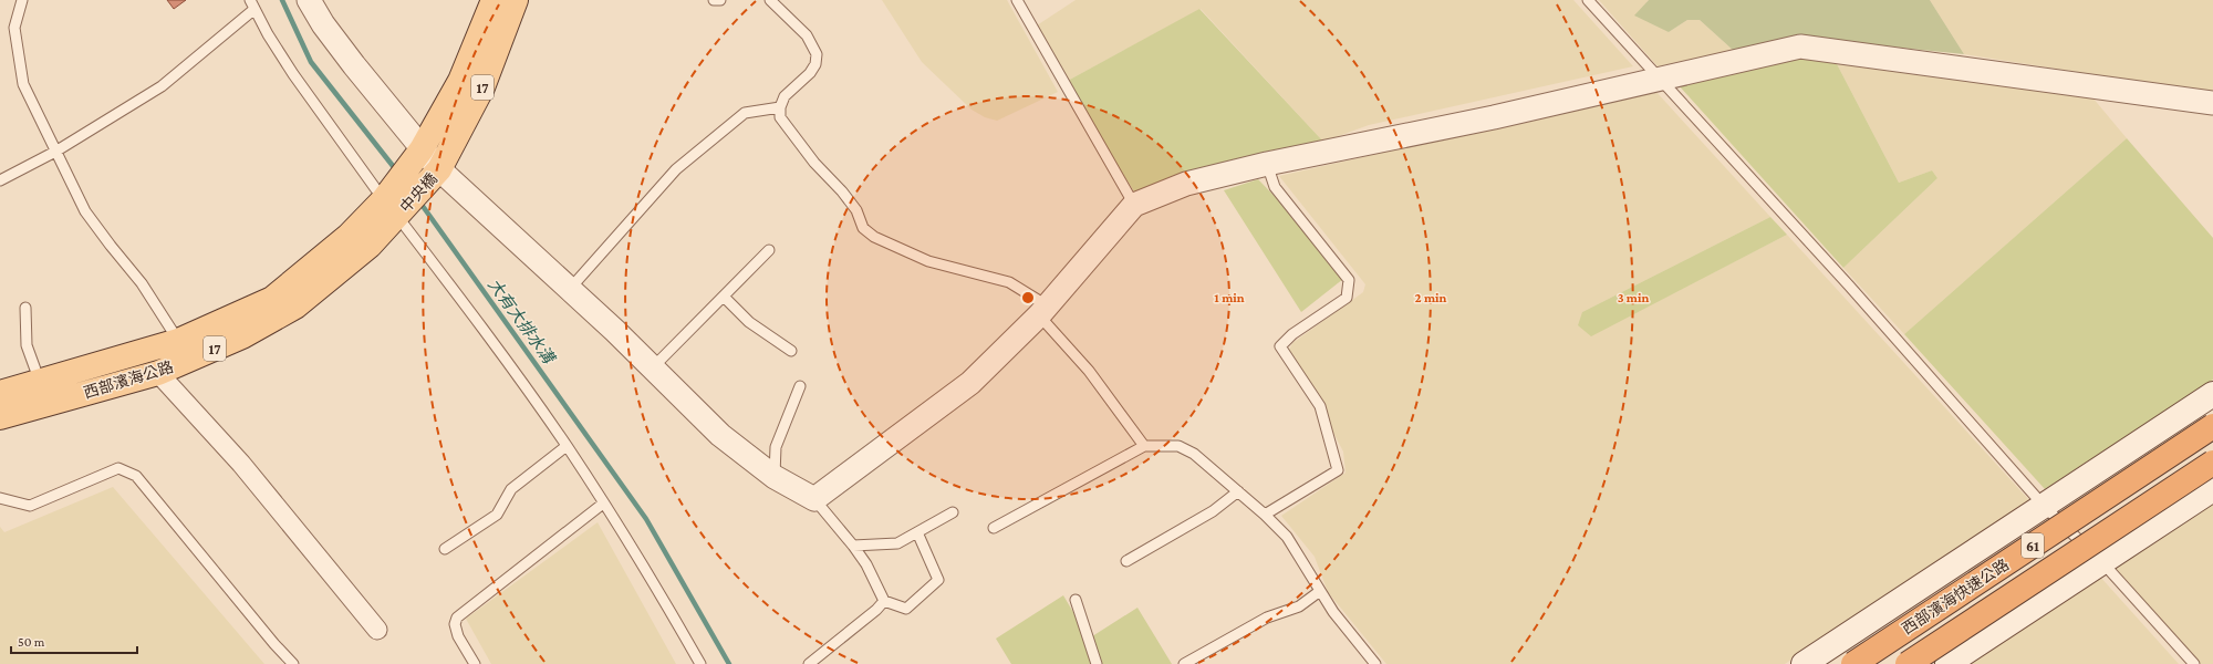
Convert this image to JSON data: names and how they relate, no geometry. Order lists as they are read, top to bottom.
{
  "streets": {
    "highway": ["61", "西部濱海快速公路"],
    "main road": ["17", "中央橋", "西部濱海公路"]
  },
  "crossings": [
    ["17", "中央橋"],
    ["中央橋", "西部濱海公路"]
  ],
  "water": ["大有大排水溝"],
  "scale_bar": "50 m",
  "rings": ["1 min", "2 min", "3 min"]
}
